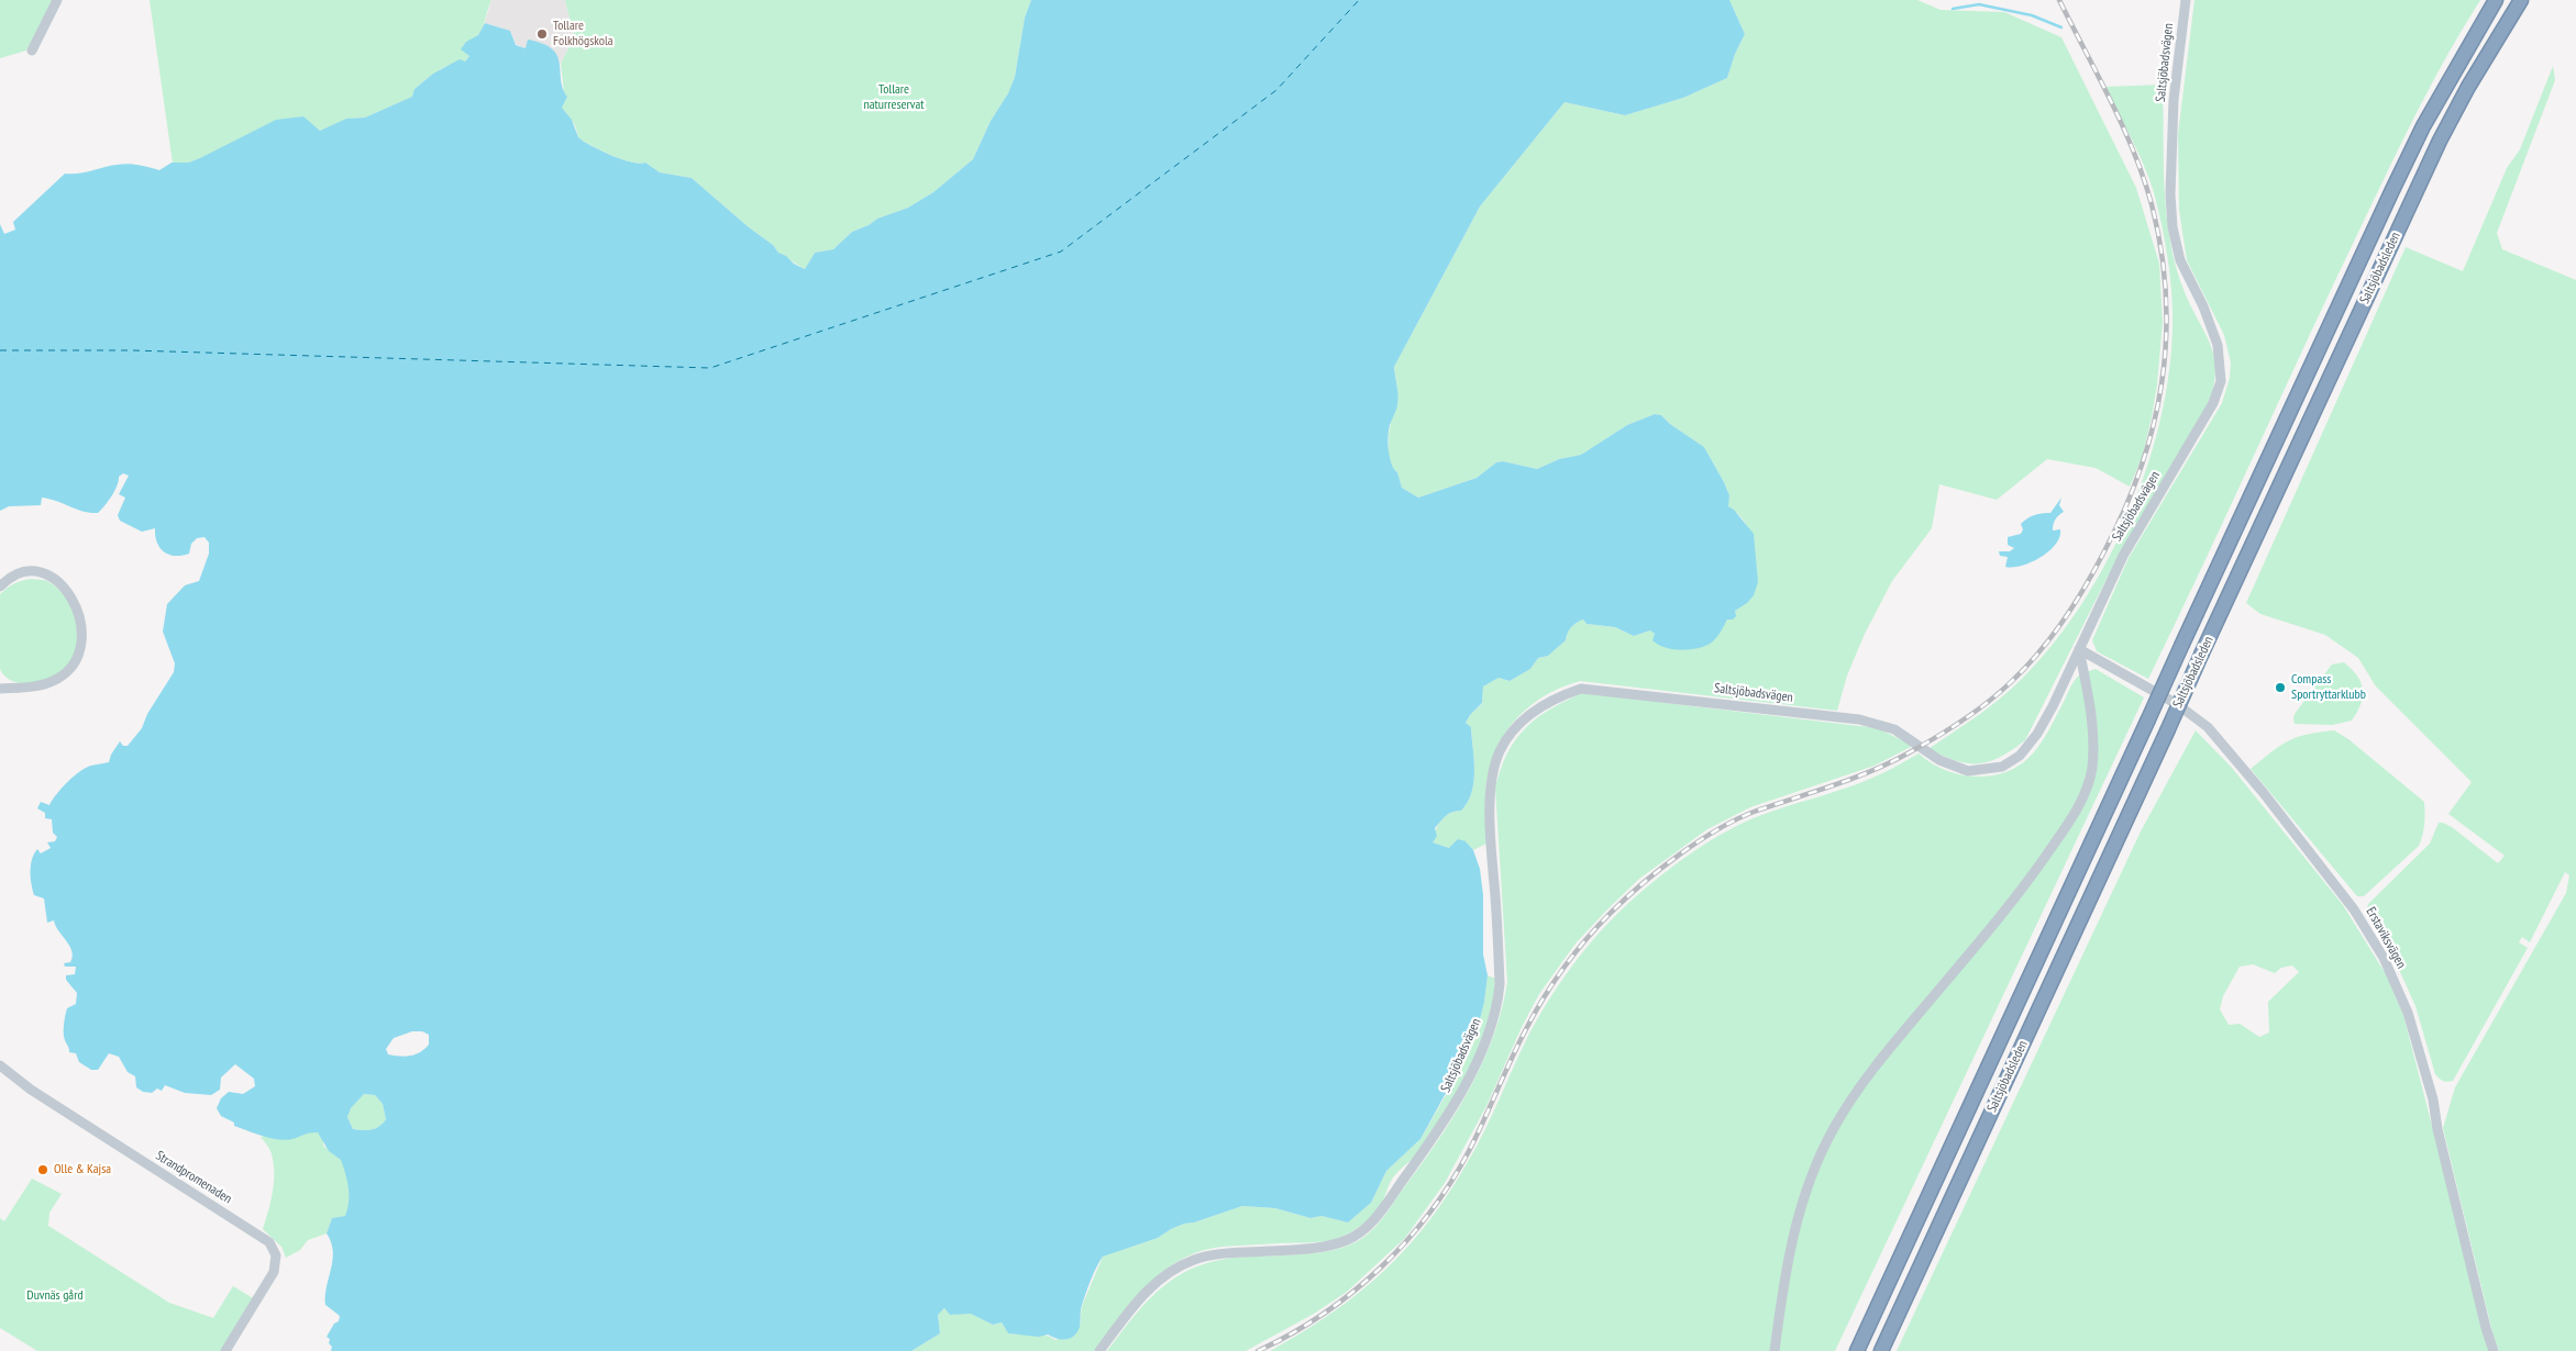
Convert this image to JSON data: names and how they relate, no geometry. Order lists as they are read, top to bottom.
{
  "streets": {
    "highway": ["Saltsjöbadsleden"],
    "street": ["Saltsjöbadsvägen", "Erstaviksvägen", "Strandpromenaden"]
  },
  "crossings": [
    ["Saltsjöbadsvägen", "Erstaviksvägen"]
  ],
  "parks": ["Tollare naturreservat", "Duvnäs gård"],
  "places": ["Tollare Folkhögskola", "Compass Sportryttarklubb", "Olle & Kajsa"]
}
